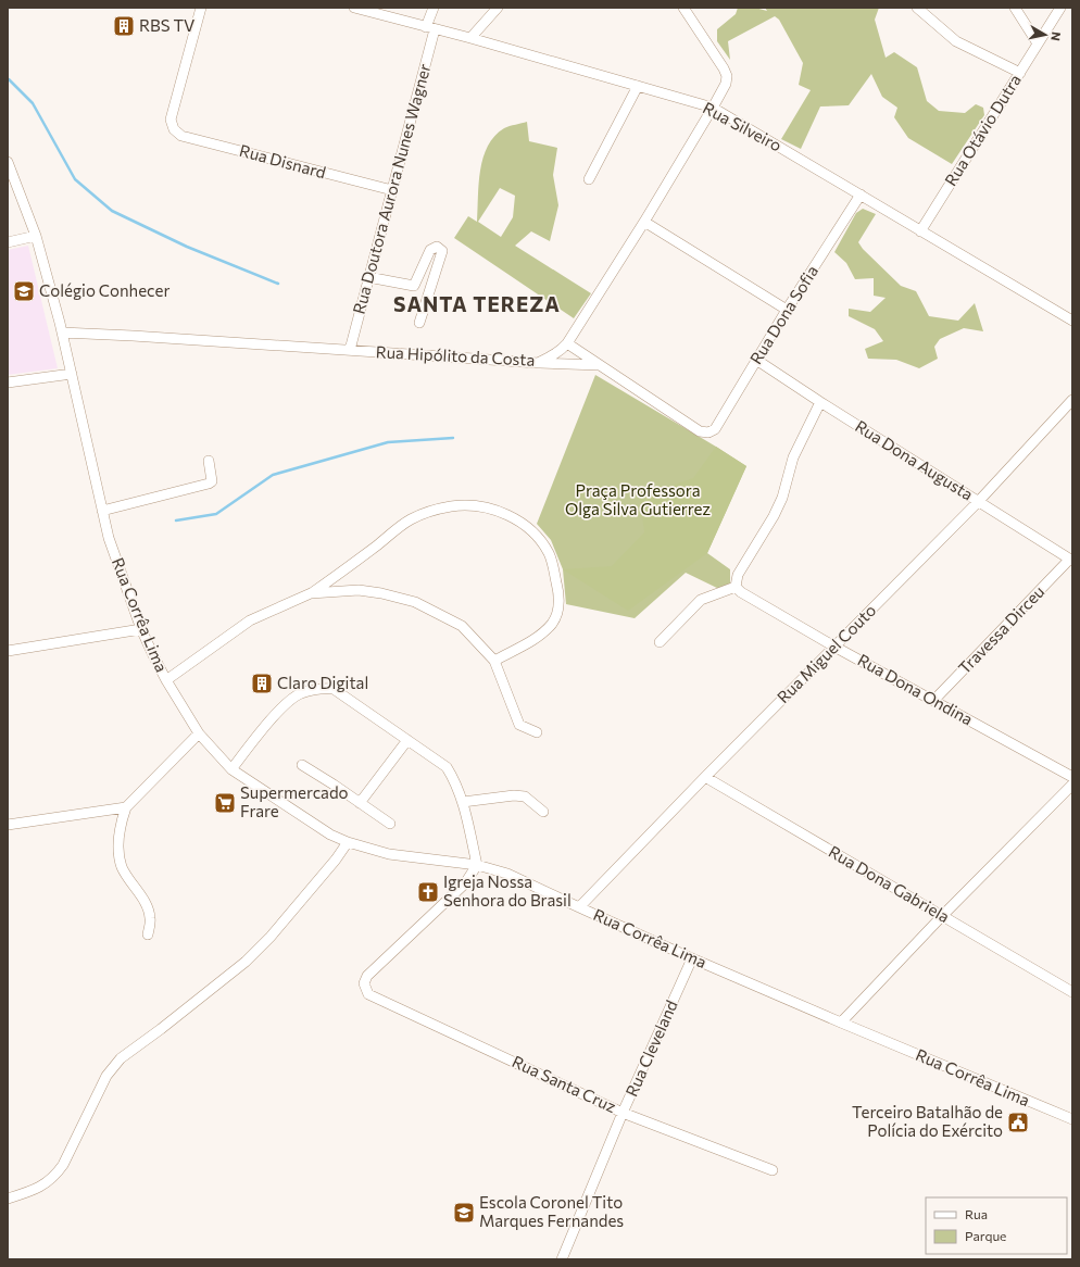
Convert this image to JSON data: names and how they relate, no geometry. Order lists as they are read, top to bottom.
{
  "streets": {
    "street": [
      "Rua Silveiro",
      "Rua Otávio Dutra",
      "Rua Disnard",
      "Rua Doutora Aurora Nunes Wagner",
      "Rua Dona Sofia",
      "Rua Hipólito da Costa",
      "Rua Dona Augusta",
      "Rua Corrêa Lima",
      "Travessa Dirceu",
      "Rua Miguel Couto",
      "Rua Dona Ondina",
      "Rua Dona Gabriela",
      "Rua Cleveland",
      "Rua Santa Cruz"
    ]
  },
  "crossings": [
    ["Rua Silveiro", "Rua Otávio Dutra"],
    ["Rua Silveiro", "Rua Doutora Aurora Nunes Wagner"],
    ["Rua Silveiro", "Rua Dona Sofia"],
    ["Rua Silveiro", "Rua Hipólito da Costa"],
    ["Rua Disnard", "Rua Doutora Aurora Nunes Wagner"],
    ["Rua Doutora Aurora Nunes Wagner", "Rua Hipólito da Costa"],
    ["Rua Dona Sofia", "Rua Dona Augusta"],
    ["Rua Hipólito da Costa", "Rua Corrêa Lima"],
    ["Rua Dona Augusta", "Travessa Dirceu"],
    ["Rua Dona Augusta", "Rua Miguel Couto"],
    ["Rua Corrêa Lima", "Rua Miguel Couto"],
    ["Rua Corrêa Lima", "Rua Cleveland"],
    ["Rua Corrêa Lima", "Rua Santa Cruz"],
    ["Travessa Dirceu", "Rua Dona Ondina"],
    ["Rua Miguel Couto", "Rua Dona Ondina"],
    ["Rua Miguel Couto", "Rua Dona Gabriela"],
    ["Rua Cleveland", "Rua Santa Cruz"]
  ],
  "districts": ["SANTA TEREZA"],
  "parks": ["Praça Professora Olga Silva Gutierrez"],
  "places": {
    "building": ["RBS TV", "Claro Digital"],
    "school or university": ["Colégio Conhecer", "Escola Coronel Tito Marques Fernandes"],
    "supermarket": ["Supermercado Frare"],
    "church": ["Igreja Nossa Senhora do Brasil"],
    "public building": ["Terceiro Batalhão de Polícia do Exército"]
  },
  "legend": ["Rua", "Parque"],
  "north": "right"
}
